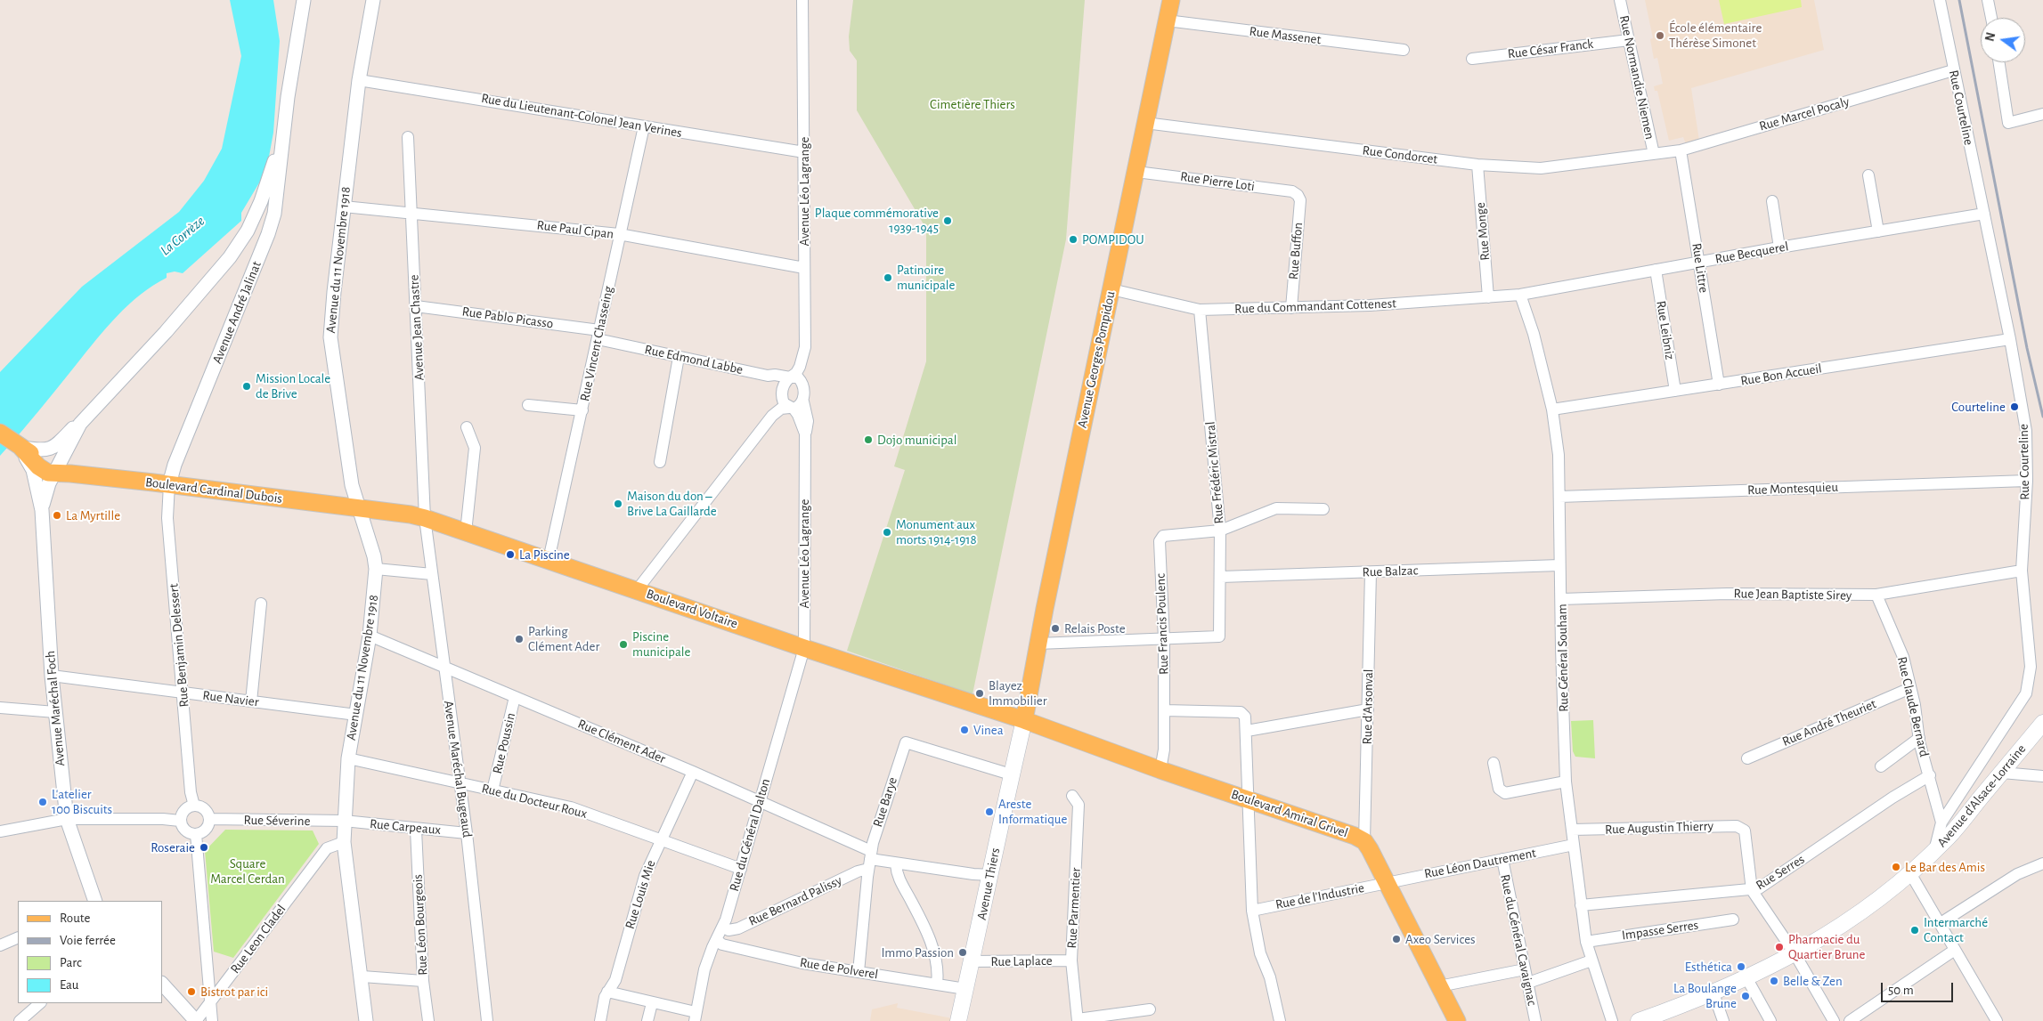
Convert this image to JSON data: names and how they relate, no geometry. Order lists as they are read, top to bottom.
{
  "streets": {
    "main road": [
      "Avenue Georges Pompidou",
      "Boulevard Cardinal Dubois",
      "Boulevard Voltaire",
      "Avenue d'Alsace-Lorraine",
      "Boulevard Amiral Grivel",
      "Avenue Thiers"
    ],
    "street": [
      "Rue Massenet",
      "Rue César Franck",
      "Rue Normandie Niemen",
      "Rue Courteline",
      "Rue Marcel Pocaly",
      "Rue du Lieutenant-Colonel Jean Verines",
      "Rue Condorcet",
      "Rue Pierre Loti",
      "Avenue Léo Lagrange",
      "Rue Paul Cipan",
      "Rue Monge",
      "Rue Buffon",
      "Rue Becquerel",
      "Avenue du 11 Novembre 1918",
      "Rue Littre",
      "Rue du Commandant Cottenest",
      "Avenue André Jalinat",
      "Rue Pablo Picasso",
      "Avenue Jean Chastre",
      "Rue Leibniz",
      "Rue Vincent Chasseing",
      "Rue Edmond Labbe",
      "Rue Bon Accueil",
      "Rue Frédéric Mistral",
      "Rue Montesquieu",
      "Rue Balzac",
      "Rue Jean Baptiste Sirey",
      "Rue Francis Poulenc",
      "Rue Benjamin Delessert",
      "Rue Général Souham",
      "Rue Navier",
      "Rue d'Arsonval",
      "Rue Claude Bernard",
      "Avenue Maréchal Foch",
      "Rue André Theuriet",
      "Rue Clément Ader",
      "Rue Poussin",
      "Avenue Maréchal Bugeaud",
      "Rue du Docteur Roux",
      "Rue Barye",
      "Rue Séverine",
      "Rue Carpeaux",
      "Rue Augustin Thierry",
      "Rue du Général Dalton",
      "Rue Léon Dautrement",
      "Rue Serres",
      "Rue Louis Mie",
      "Rue de l'Industrie",
      "Rue Bernard Palissy",
      "Rue Parmentier",
      "Rue Léon Bourgeois",
      "Impasse Serres",
      "Rue Leon Cladel",
      "Rue du Général Cavaignac",
      "Rue Laplace",
      "Rue de Polverel"
    ]
  },
  "crossings": [
    ["Rue Massenet", "Avenue Georges Pompidou"],
    ["Rue César Franck", "Rue Normandie Niemen"],
    ["Rue Normandie Niemen", "Rue Marcel Pocaly"],
    ["Rue Normandie Niemen", "Rue Condorcet"],
    ["Rue Courteline", "Rue Marcel Pocaly"],
    ["Rue Courteline", "Rue Becquerel"],
    ["Rue Courteline", "Rue Bon Accueil"],
    ["Rue Courteline", "Rue Montesquieu"],
    ["Rue Courteline", "Rue Jean Baptiste Sirey"],
    ["Rue Courteline", "Rue Claude Bernard"],
    ["Rue Courteline", "Avenue d'Alsace-Lorraine"],
    ["Rue Marcel Pocaly", "Rue Condorcet"],
    ["Rue Marcel Pocaly", "Rue Littre"],
    ["Rue du Lieutenant-Colonel Jean Verines", "Avenue Léo Lagrange"],
    ["Rue du Lieutenant-Colonel Jean Verines", "Avenue du 11 Novembre 1918"],
    ["Rue du Lieutenant-Colonel Jean Verines", "Rue Vincent Chasseing"],
    ["Rue Condorcet", "Rue Monge"],
    ["Rue Condorcet", "Avenue Georges Pompidou"],
    ["Rue Pierre Loti", "Rue Buffon"],
    ["Rue Pierre Loti", "Avenue Georges Pompidou"],
    ["Avenue Léo Lagrange", "Rue Paul Cipan"],
    ["Avenue Léo Lagrange", "Rue Edmond Labbe"],
    ["Avenue Léo Lagrange", "Boulevard Voltaire"],
    ["Avenue Léo Lagrange", "Rue du Général Dalton"],
    ["Rue Paul Cipan", "Avenue du 11 Novembre 1918"],
    ["Rue Paul Cipan", "Avenue Jean Chastre"],
    ["Rue Paul Cipan", "Rue Vincent Chasseing"],
    ["Rue Monge", "Rue du Commandant Cottenest"],
    ["Rue Buffon", "Rue du Commandant Cottenest"],
    ["Rue Becquerel", "Rue Littre"],
    ["Rue Becquerel", "Rue du Commandant Cottenest"],
    ["Rue Becquerel", "Rue Leibniz"],
    ["Rue Becquerel", "Rue Général Souham"],
    ["Avenue du 11 Novembre 1918", "Boulevard Cardinal Dubois"],
    ["Avenue du 11 Novembre 1918", "Boulevard Voltaire"],
    ["Avenue du 11 Novembre 1918", "Rue Navier"],
    ["Avenue du 11 Novembre 1918", "Rue Clément Ader"],
    ["Avenue du 11 Novembre 1918", "Rue du Docteur Roux"],
    ["Avenue du 11 Novembre 1918", "Rue Séverine"],
    ["Avenue du 11 Novembre 1918", "Rue Carpeaux"],
    ["Avenue du 11 Novembre 1918", "Rue Leon Cladel"],
    ["Rue Littre", "Rue Bon Accueil"],
    ["Rue du Commandant Cottenest", "Avenue Georges Pompidou"],
    ["Rue du Commandant Cottenest", "Rue Frédéric Mistral"],
    ["Rue du Commandant Cottenest", "Rue Général Souham"],
    ["Avenue André Jalinat", "Boulevard Cardinal Dubois"],
    ["Avenue André Jalinat", "Rue Benjamin Delessert"],
    ["Avenue André Jalinat", "Avenue Maréchal Foch"],
    ["Rue Pablo Picasso", "Avenue Jean Chastre"],
    ["Rue Pablo Picasso", "Rue Vincent Chasseing"],
    ["Rue Pablo Picasso", "Rue Edmond Labbe"],
    ["Avenue Jean Chastre", "Boulevard Voltaire"],
    ["Avenue Jean Chastre", "Avenue Maréchal Bugeaud"],
    ["Rue Leibniz", "Rue Bon Accueil"],
    ["Rue Vincent Chasseing", "Rue Edmond Labbe"],
    ["Rue Vincent Chasseing", "Boulevard Voltaire"],
    ["Avenue Georges Pompidou", "Boulevard Voltaire"],
    ["Avenue Georges Pompidou", "Boulevard Amiral Grivel"],
    ["Avenue Georges Pompidou", "Avenue Thiers"],
    ["Rue Bon Accueil", "Rue Général Souham"],
    ["Rue Frédéric Mistral", "Rue Balzac"],
    ["Rue Frédéric Mistral", "Rue Francis Poulenc"],
    ["Rue Montesquieu", "Rue Général Souham"],
    ["Boulevard Cardinal Dubois", "Boulevard Voltaire"],
    ["Boulevard Cardinal Dubois", "Rue Benjamin Delessert"],
    ["Boulevard Cardinal Dubois", "Avenue Maréchal Foch"],
    ["Rue Balzac", "Rue Général Souham"],
    ["Rue Balzac", "Rue d'Arsonval"],
    ["Rue Jean Baptiste Sirey", "Rue Général Souham"],
    ["Rue Jean Baptiste Sirey", "Rue Claude Bernard"],
    ["Boulevard Voltaire", "Avenue Maréchal Bugeaud"],
    ["Boulevard Voltaire", "Boulevard Amiral Grivel"],
    ["Boulevard Voltaire", "Rue du Général Dalton"],
    ["Boulevard Voltaire", "Avenue Thiers"],
    ["Rue Francis Poulenc", "Boulevard Amiral Grivel"],
    ["Rue Benjamin Delessert", "Rue Navier"],
    ["Rue Benjamin Delessert", "Rue Séverine"],
    ["Rue Général Souham", "Rue Augustin Thierry"],
    ["Rue Général Souham", "Rue Léon Dautrement"],
    ["Rue Général Souham", "Rue Serres"],
    ["Rue Général Souham", "Impasse Serres"],
    ["Rue Navier", "Avenue Maréchal Foch"],
    ["Rue d'Arsonval", "Boulevard Amiral Grivel"],
    ["Rue Claude Bernard", "Rue André Theuriet"],
    ["Rue Claude Bernard", "Rue Serres"],
    ["Rue Clément Ader", "Rue Poussin"],
    ["Rue Clément Ader", "Avenue Maréchal Bugeaud"],
    ["Rue Clément Ader", "Rue Barye"],
    ["Rue Clément Ader", "Rue du Général Dalton"],
    ["Rue Clément Ader", "Avenue Thiers"],
    ["Rue Clément Ader", "Rue Louis Mie"],
    ["Rue Clément Ader", "Rue Bernard Palissy"],
    ["Rue Poussin", "Rue du Docteur Roux"],
    ["Avenue Maréchal Bugeaud", "Rue du Docteur Roux"],
    ["Avenue Maréchal Bugeaud", "Rue Carpeaux"],
    ["Rue du Docteur Roux", "Rue du Général Dalton"],
    ["Rue du Docteur Roux", "Rue Louis Mie"],
    ["Rue Barye", "Avenue Thiers"],
    ["Rue Barye", "Rue Bernard Palissy"],
    ["Rue Barye", "Rue de Polverel"],
    ["Boulevard Amiral Grivel", "Rue Léon Dautrement"],
    ["Boulevard Amiral Grivel", "Avenue Thiers"],
    ["Boulevard Amiral Grivel", "Rue de l'Industrie"],
    ["Rue Séverine", "Rue Carpeaux"],
    ["Rue Carpeaux", "Rue Léon Bourgeois"],
    ["Rue Augustin Thierry", "Rue Serres"],
    ["Rue du Général Dalton", "Rue Bernard Palissy"],
    ["Rue du Général Dalton", "Rue de Polverel"],
    ["Rue Léon Dautrement", "Rue de l'Industrie"],
    ["Rue Léon Dautrement", "Rue du Général Cavaignac"],
    ["Avenue Thiers", "Rue Laplace"],
    ["Avenue Thiers", "Rue de Polverel"],
    ["Rue Parmentier", "Rue Laplace"]
  ],
  "water": ["La Corrèze"],
  "parks": ["Cimetière Thiers", "Square Marcel Cerdan"],
  "places": [
    "École élémentaire Thérèse Simonet",
    "Plaque commémorative 1939-1945",
    "POMPIDOU",
    "Patinoire municipale",
    "Mission Locale de Brive",
    "Courteline",
    "Dojo municipal",
    "Maison du don – Brive La Gaillarde",
    "La Myrtille",
    "Monument aux morts 1914-1918",
    "La Piscine",
    "Relais Poste",
    "Parking Clément Ader",
    "Piscine municipale",
    "Blayez Immobilier",
    "Vinea",
    "L'atelier 100 Biscuits",
    "Areste Informatique",
    "Roseraie",
    "Le Bar des Amis",
    "Intermarché Contact",
    "Axeo Services",
    "Pharmacie du Quartier Brune",
    "Immo Passion",
    "Esthética",
    "Belle & Zen",
    "Bistrot par ici",
    "La Boulange Brune"
  ],
  "legend": [
    "Route",
    "Voie ferrée",
    "Parc",
    "Eau"
  ],
  "scale_bar": "50 m",
  "north": "left"
}
